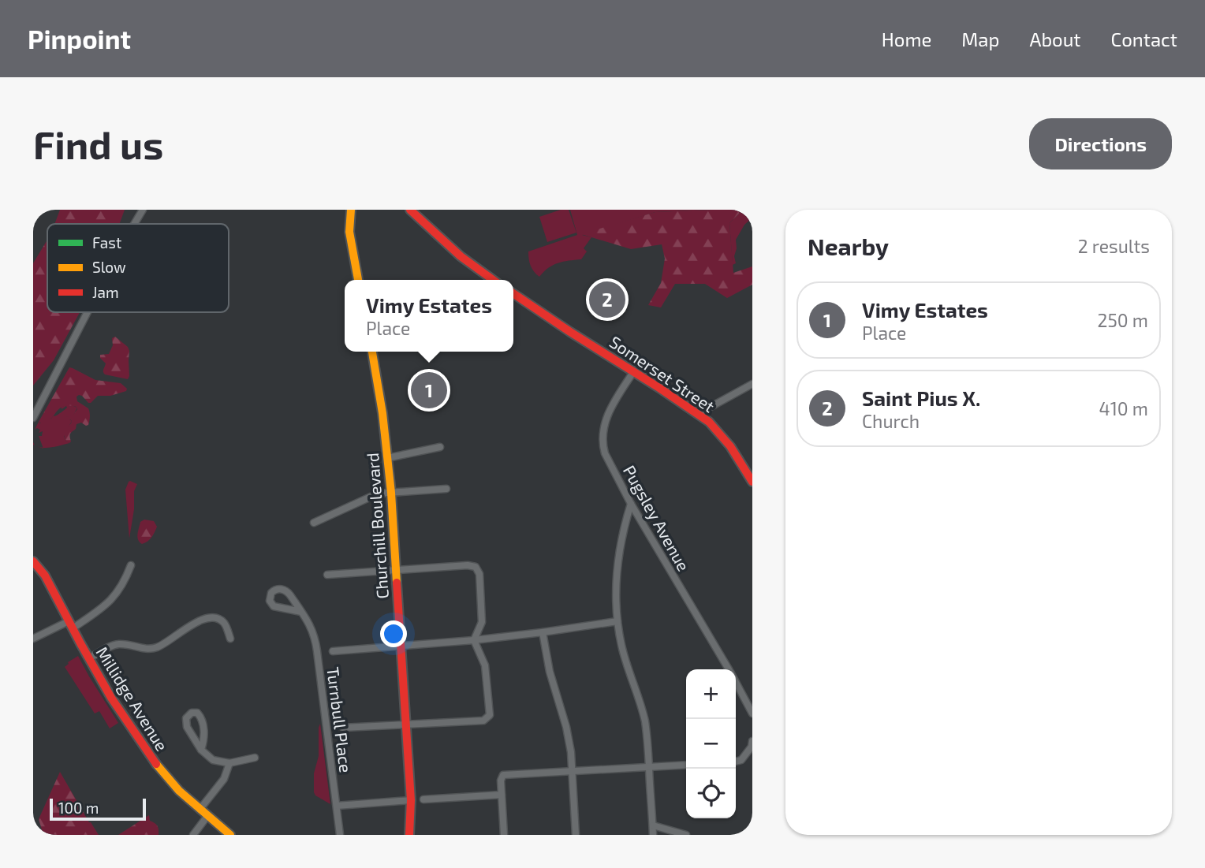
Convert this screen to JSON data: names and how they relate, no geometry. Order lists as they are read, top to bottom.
{
  "streets": {
    "street": [
      "Somerset Street",
      "Pugsley Avenue",
      "Churchill Boulevard",
      "Millidge Avenue",
      "Turnbull Place"
    ]
  },
  "crossings": [
    ["Somerset Street", "Pugsley Avenue"]
  ],
  "legend": ["Fast", "Slow", "Jam"],
  "scale_bar": "100 m",
  "page": {
    "header": "Pinpoint",
    "nav": [
      "Home",
      "Map",
      "About",
      "Contact"
    ],
    "buttons": "Directions",
    "title": "Find us",
    "heading": ["Nearby", "2 results"],
    "pins": ["2", "1"],
    "popup": ["Vimy Estates", "Place"],
    "list": [
      {
        "mark": "1",
        "name": "Vimy Estates",
        "note": "Place",
        "value": "250 m"
      },
      {
        "mark": "2",
        "name": "Saint Pius X.",
        "note": "Church",
        "value": "410 m"
      }
    ],
    "map_buttons": ["+", "−"],
    "scale": "100 m"
  }
}
